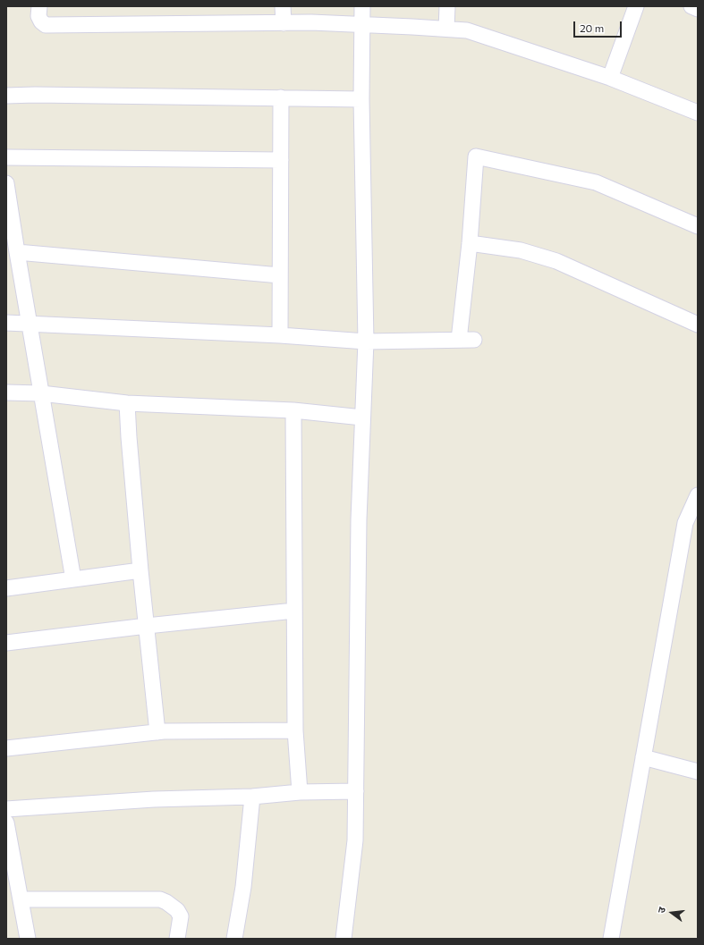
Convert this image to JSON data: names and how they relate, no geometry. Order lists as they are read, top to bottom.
{
  "scale_bar": "20 m",
  "north": "left"
}
